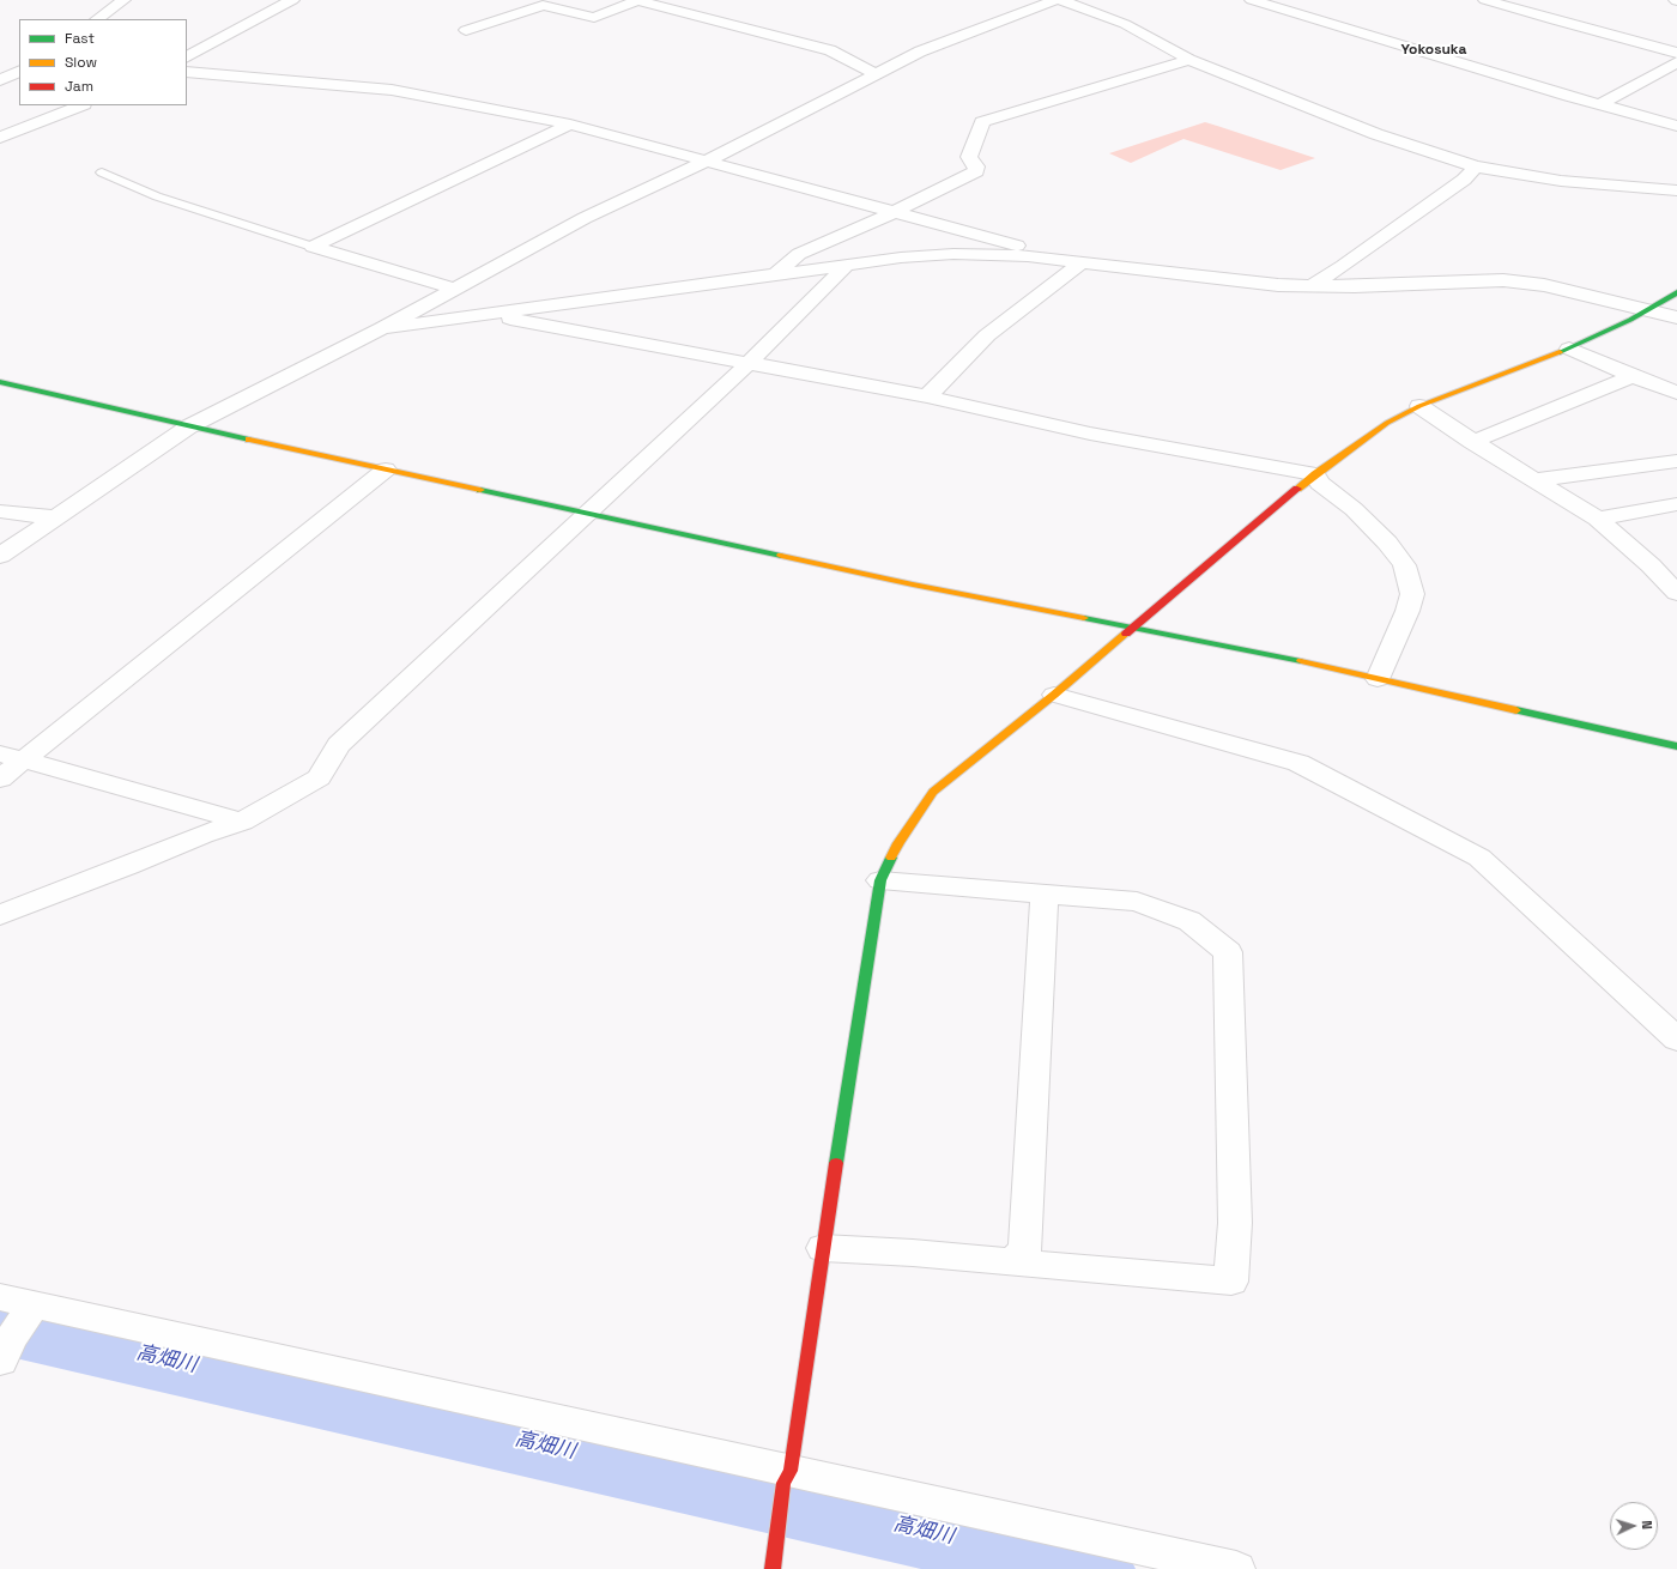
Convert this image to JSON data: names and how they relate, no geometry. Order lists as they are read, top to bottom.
{
  "districts": ["Yokosuka"],
  "water": ["高畑川"],
  "legend": ["Fast", "Slow", "Jam"],
  "north": "right"
}
